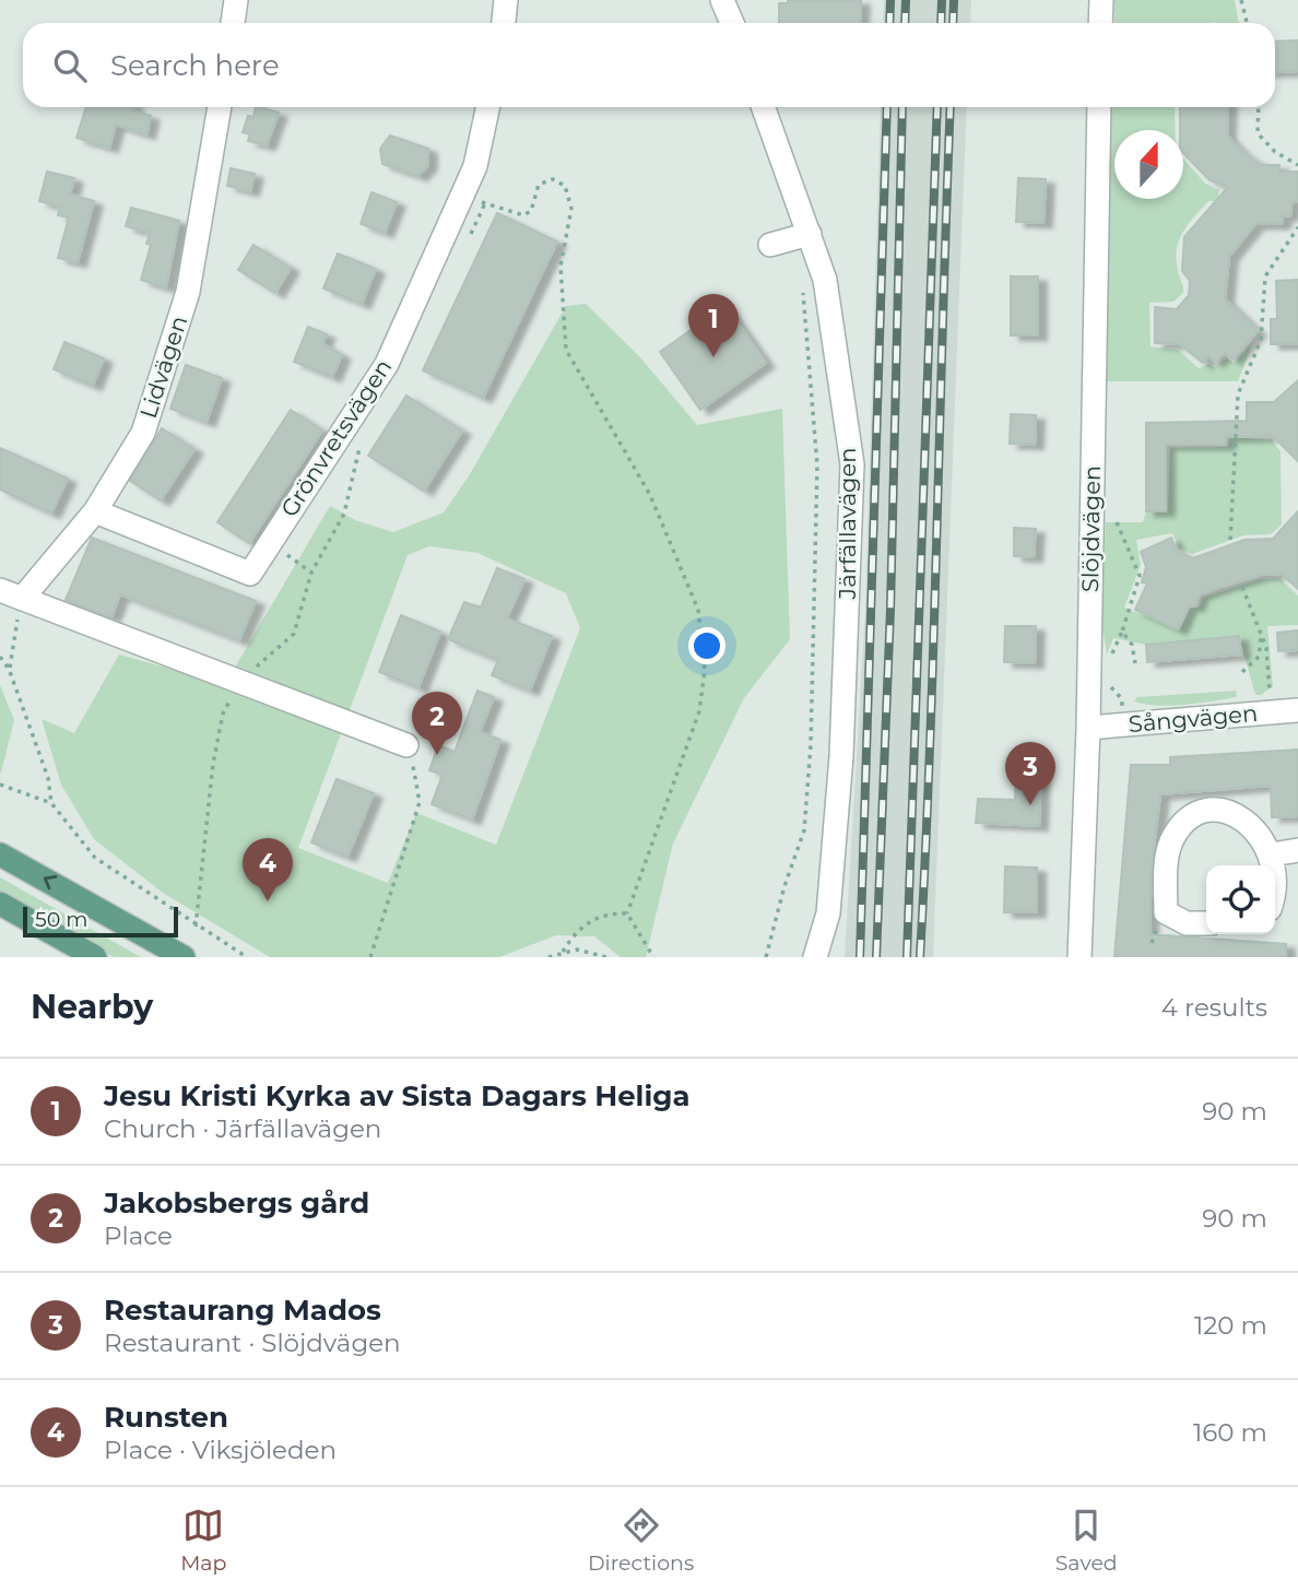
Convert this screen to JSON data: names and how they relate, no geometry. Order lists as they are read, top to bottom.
{
  "streets": {
    "street": [
      "Lidvägen",
      "Grönvretsvägen",
      "Järfällavägen",
      "Slöjdvägen",
      "Sångvägen"
    ]
  },
  "crossings": [
    ["Lidvägen", "Grönvretsvägen"],
    ["Slöjdvägen", "Sångvägen"]
  ],
  "scale_bar": "50 m",
  "north": "top",
  "page": {
    "search": "Search here",
    "pins": [
      "1",
      "2",
      "3",
      "4"
    ],
    "scale": "50 m",
    "heading": ["Nearby", "4 results"],
    "list": [
      {
        "mark": "1",
        "name": "Jesu Kristi Kyrka av Sista Dagars Heliga",
        "note": "Church · Järfällavägen",
        "value": "90 m"
      },
      {
        "mark": "2",
        "name": "Jakobsbergs gård",
        "note": "Place",
        "value": "90 m"
      },
      {
        "mark": "3",
        "name": "Restaurang Mados",
        "note": "Restaurant · Slöjdvägen",
        "value": "120 m"
      },
      {
        "mark": "4",
        "name": "Runsten",
        "note": "Place · Viksjöleden",
        "value": "160 m"
      }
    ],
    "nav": ["Map", "Directions", "Saved"]
  }
}
